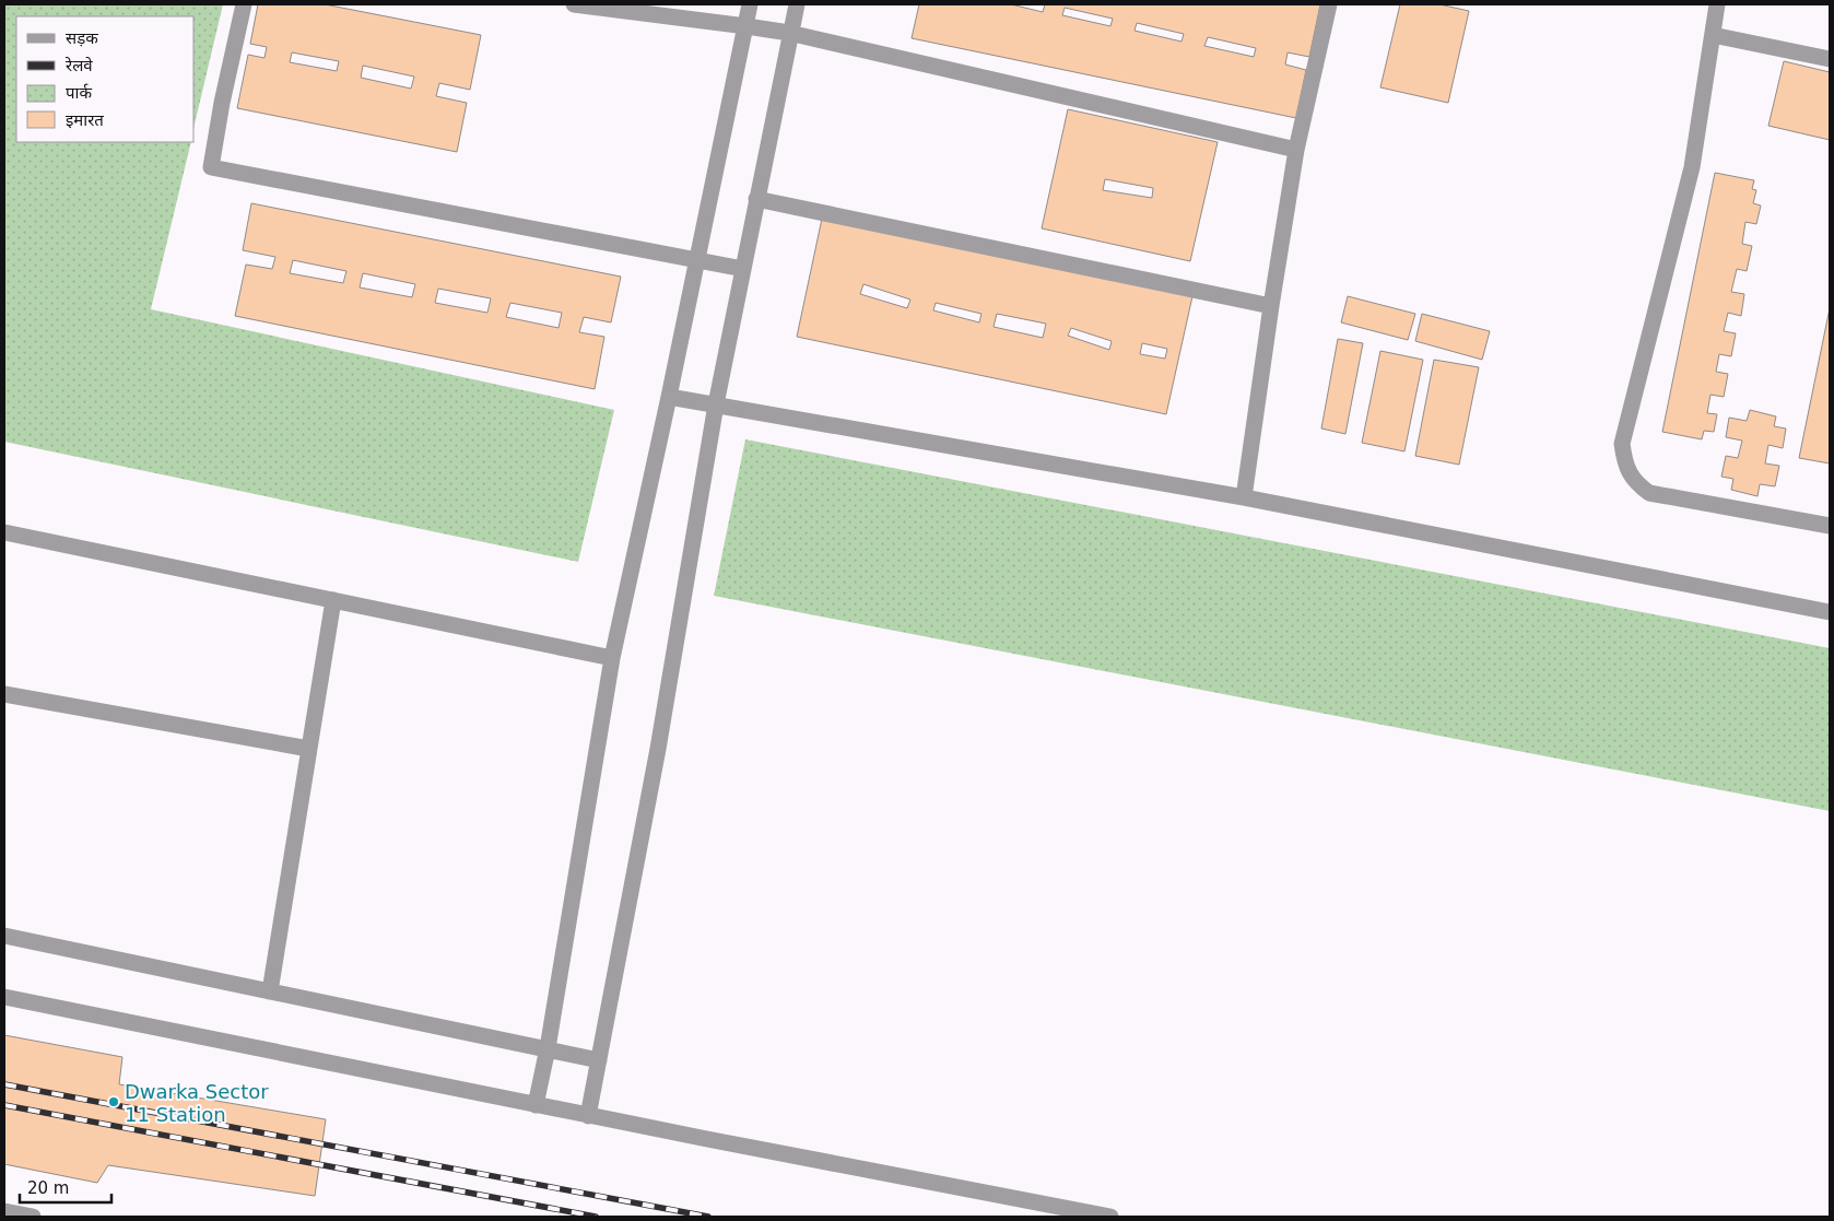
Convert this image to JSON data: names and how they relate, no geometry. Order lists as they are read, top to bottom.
{
  "places": ["Dwarka Sector 11 Station"],
  "legend": [
    "सड़क",
    "रेलवे",
    "पार्क",
    "इमारत"
  ],
  "scale_bar": "20 m"
}
